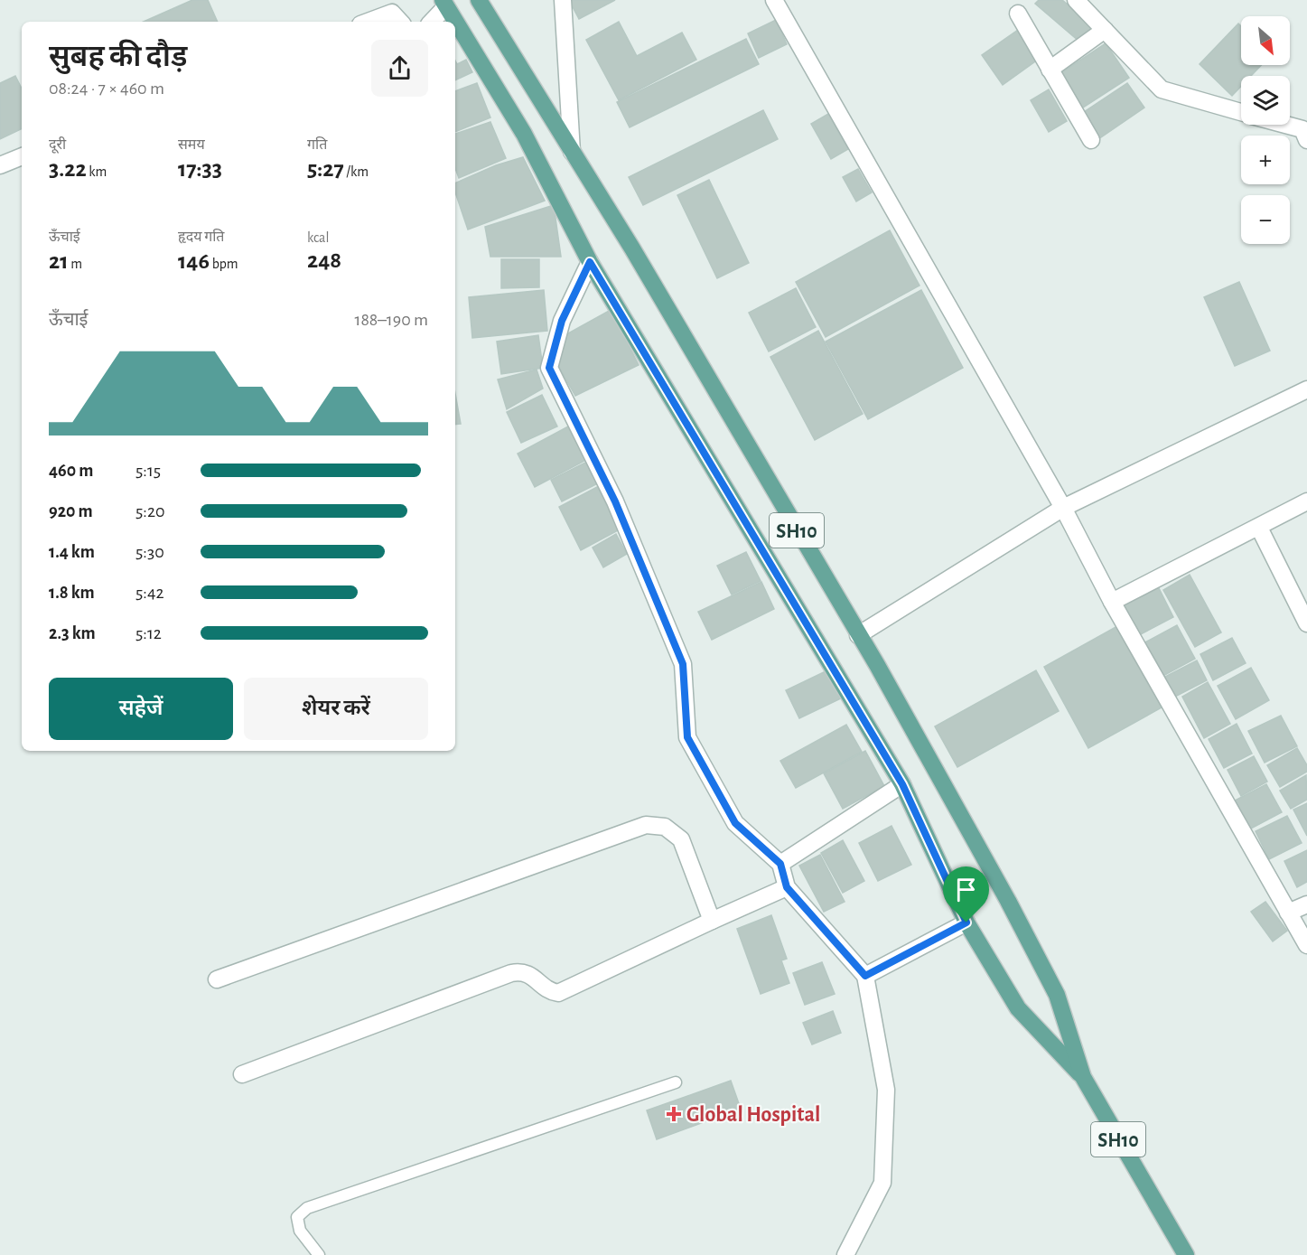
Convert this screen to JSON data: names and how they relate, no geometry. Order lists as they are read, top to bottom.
{
  "streets": {
    "main road": ["SH10"]
  },
  "places": {
    "health": ["Global Hospital"]
  },
  "north": "bottom right",
  "page": {
    "map_buttons": ["+", "−"],
    "heading": ["सुबह की दौड़", "08:24 · 7 × 460 m"],
    "stats": [
      ["दूरी", "3.22 km"],
      ["समय", "17:33"],
      ["गति", "5:27 /km"],
      ["ऊँचाई", "21 m"],
      ["हृदय गति", "146 bpm"],
      ["kcal", "248"]
    ],
    "chart": ["ऊँचाई", "188–190 m"],
    "list": [
      {
        "name": "460 m",
        "note": "5:15"
      },
      {
        "name": "920 m",
        "note": "5:20"
      },
      {
        "name": "1.4 km",
        "note": "5:30"
      },
      {
        "name": "1.8 km",
        "note": "5:42"
      },
      {
        "name": "2.3 km",
        "note": "5:12"
      }
    ],
    "buttons": ["सहेजें", "शेयर करें"]
  }
}
